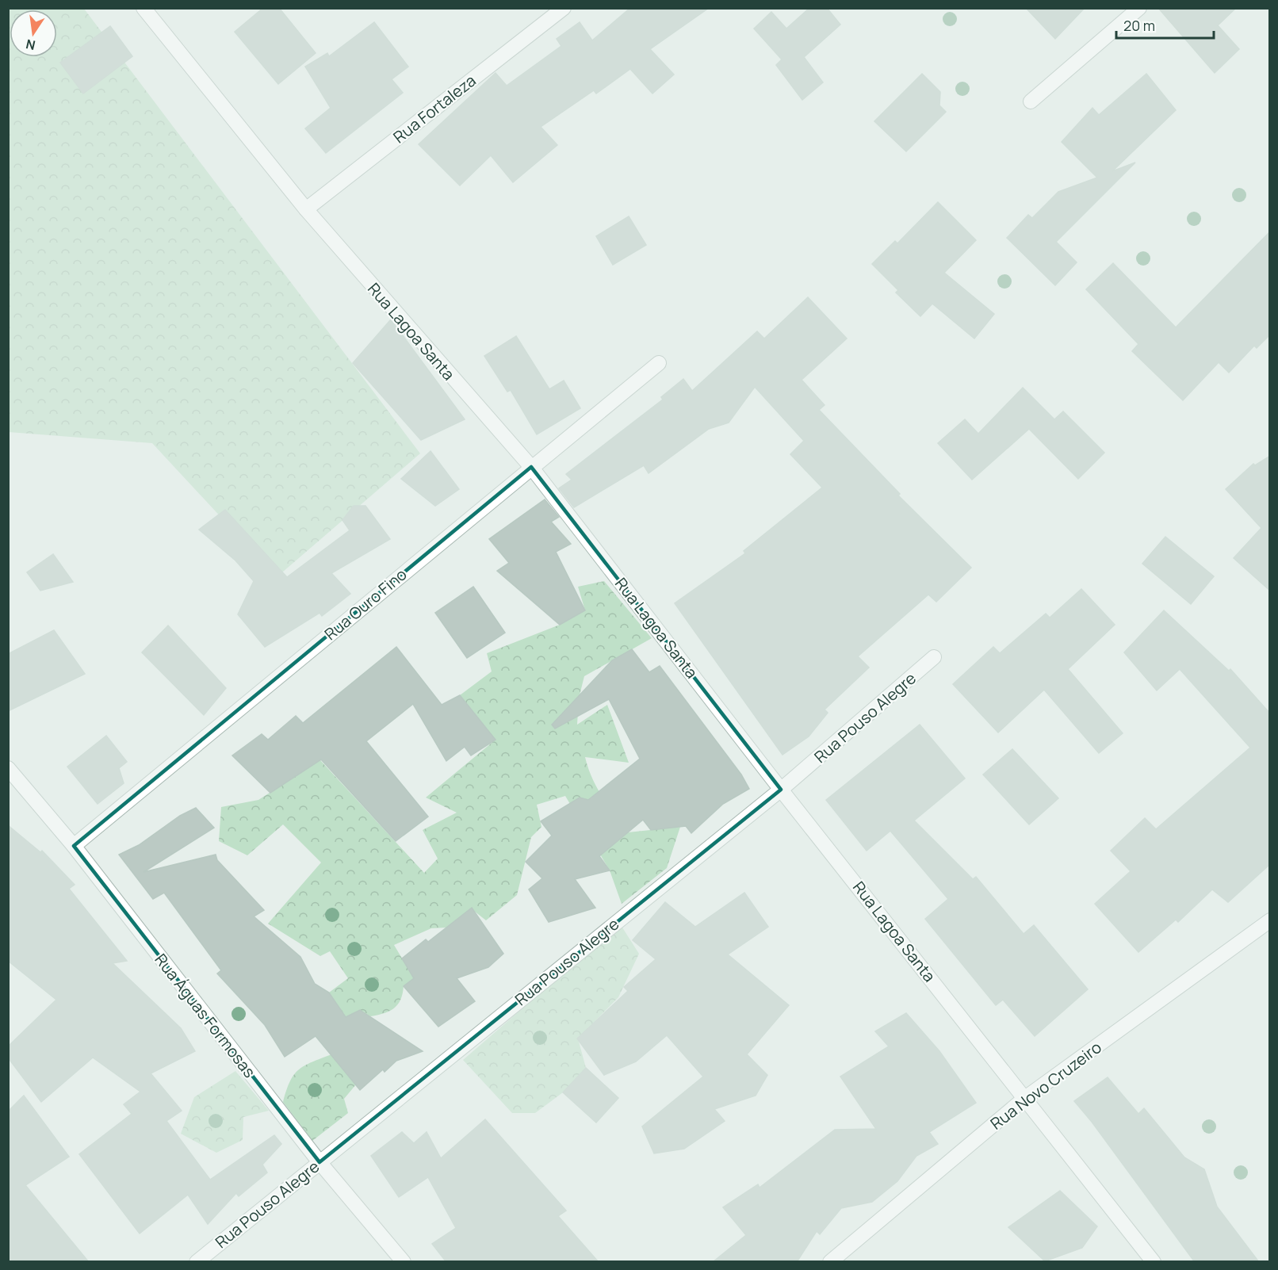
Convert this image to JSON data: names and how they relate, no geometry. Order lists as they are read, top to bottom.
{
  "streets": {
    "street": [
      "Rua Fortaleza",
      "Rua Lagoa Santa",
      "Rua Ouro Fino",
      "Rua Pouso Alegre",
      "Rua Águas Formosas",
      "Rua Novo Cruzeiro"
    ]
  },
  "crossings": [
    ["Rua Fortaleza", "Rua Lagoa Santa"],
    ["Rua Lagoa Santa", "Rua Ouro Fino"],
    ["Rua Lagoa Santa", "Rua Pouso Alegre"],
    ["Rua Lagoa Santa", "Rua Novo Cruzeiro"],
    ["Rua Ouro Fino", "Rua Águas Formosas"],
    ["Rua Pouso Alegre", "Rua Águas Formosas"]
  ],
  "scale_bar": "20 m",
  "north": "bottom"
}
